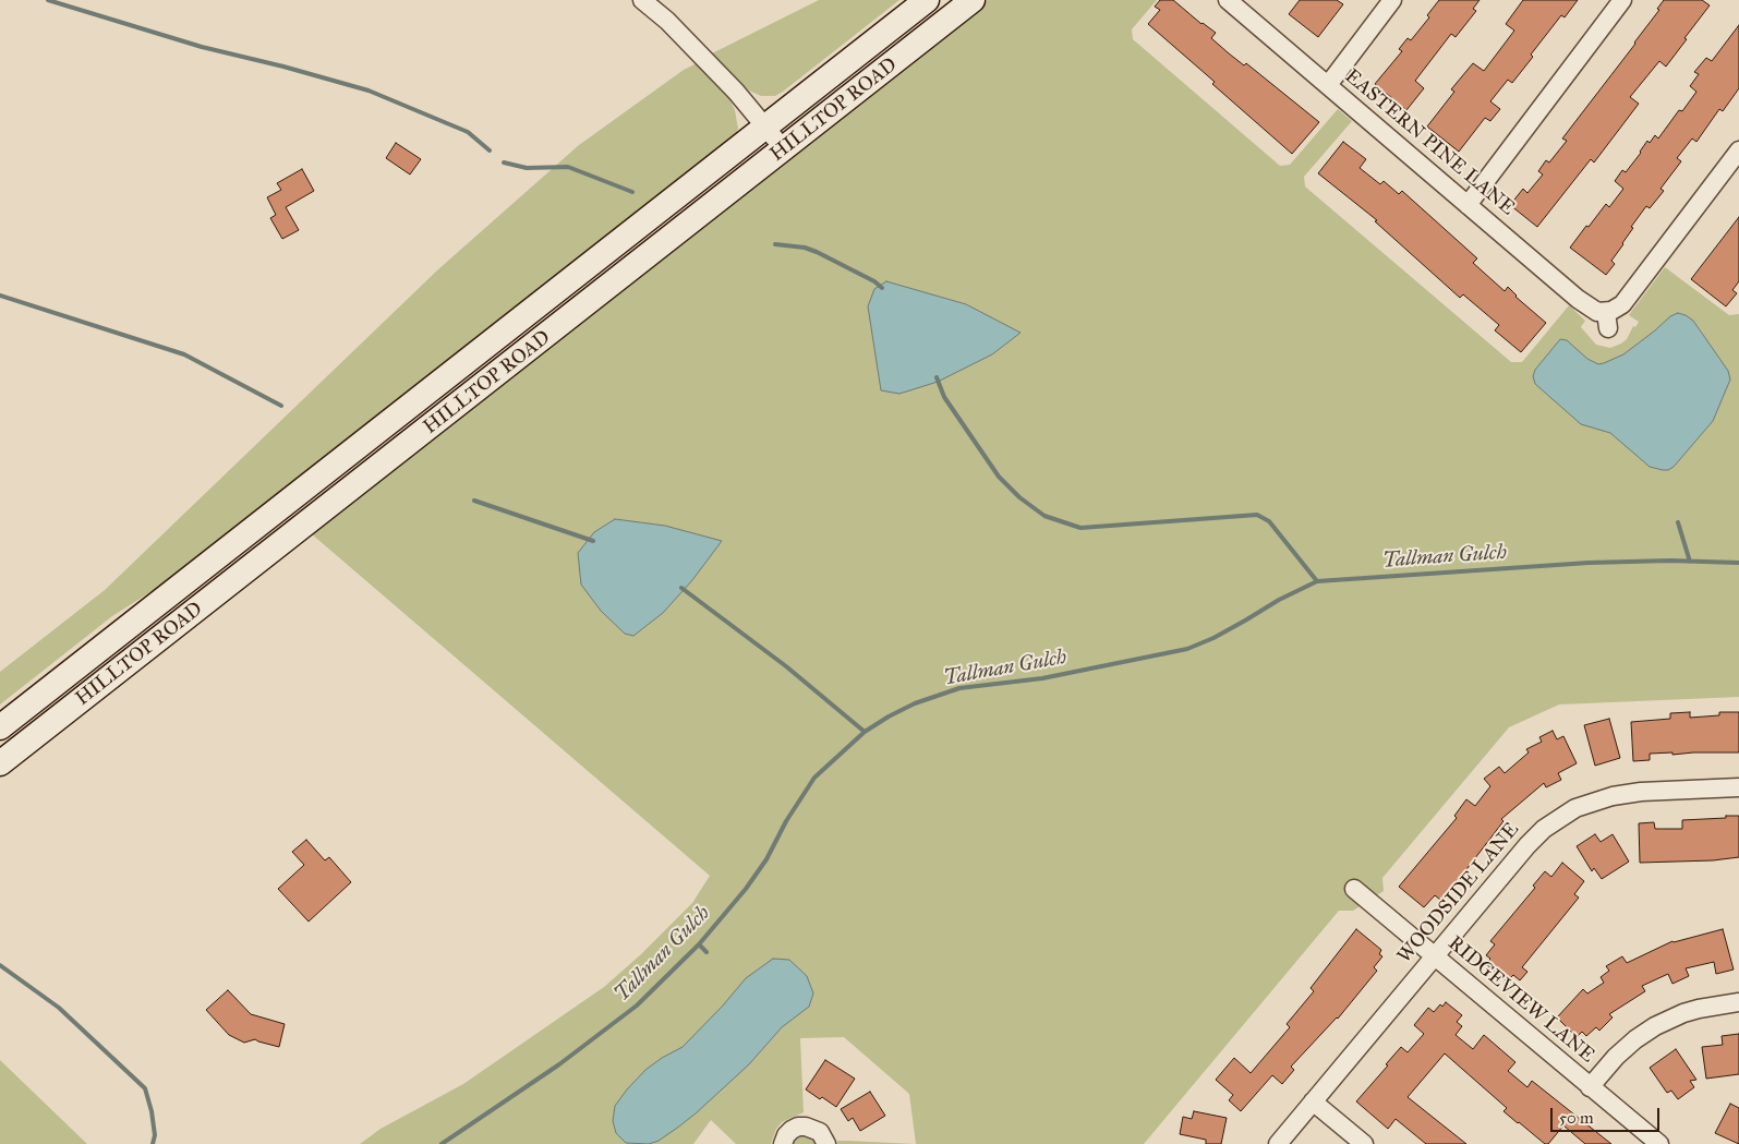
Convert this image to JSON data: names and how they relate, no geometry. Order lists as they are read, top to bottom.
{
  "streets": {
    "main road": ["HILLTOP ROAD"],
    "street": ["EASTERN PINE LANE", "WOODSIDE LANE", "RIDGEVIEW LANE"]
  },
  "crossings": [
    ["WOODSIDE LANE", "RIDGEVIEW LANE"]
  ],
  "water": ["Tallman Gulch"],
  "scale_bar": "50 m"
}
